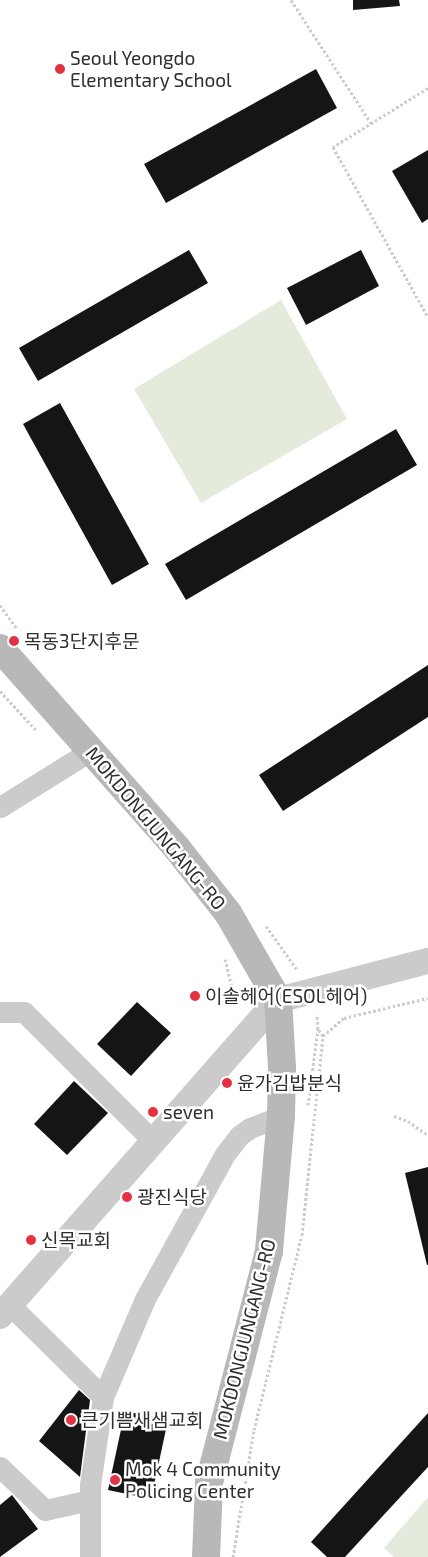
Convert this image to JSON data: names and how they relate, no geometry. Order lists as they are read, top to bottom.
{
  "streets": {
    "main road": ["MOKDONGJUNGANG-RO"]
  },
  "places": [
    "Seoul Yeongdo Elementary School",
    "목동3단지후문",
    "이솔헤어(ESOL헤어)",
    "윤가김밥분식",
    "seven",
    "광진식당",
    "신목교회",
    "큰기쁨새샘교회",
    "Mok 4 Community Policing Center"
  ]
}
